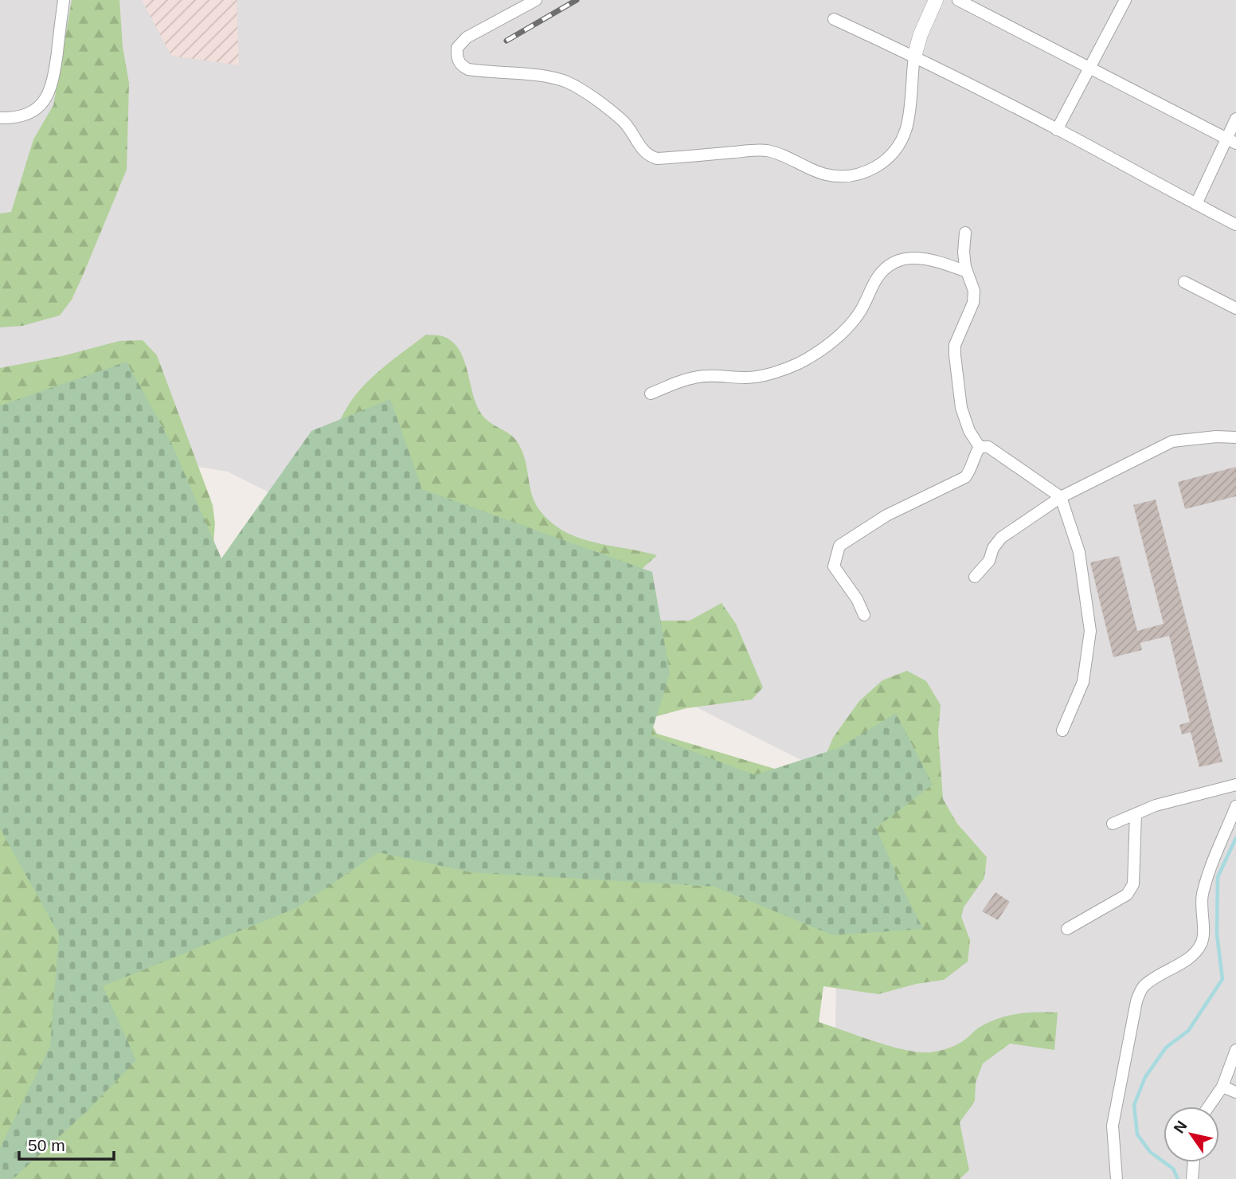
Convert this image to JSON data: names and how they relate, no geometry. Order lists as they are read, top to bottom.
{
  "scale_bar": "50 m",
  "north": "top left"
}
